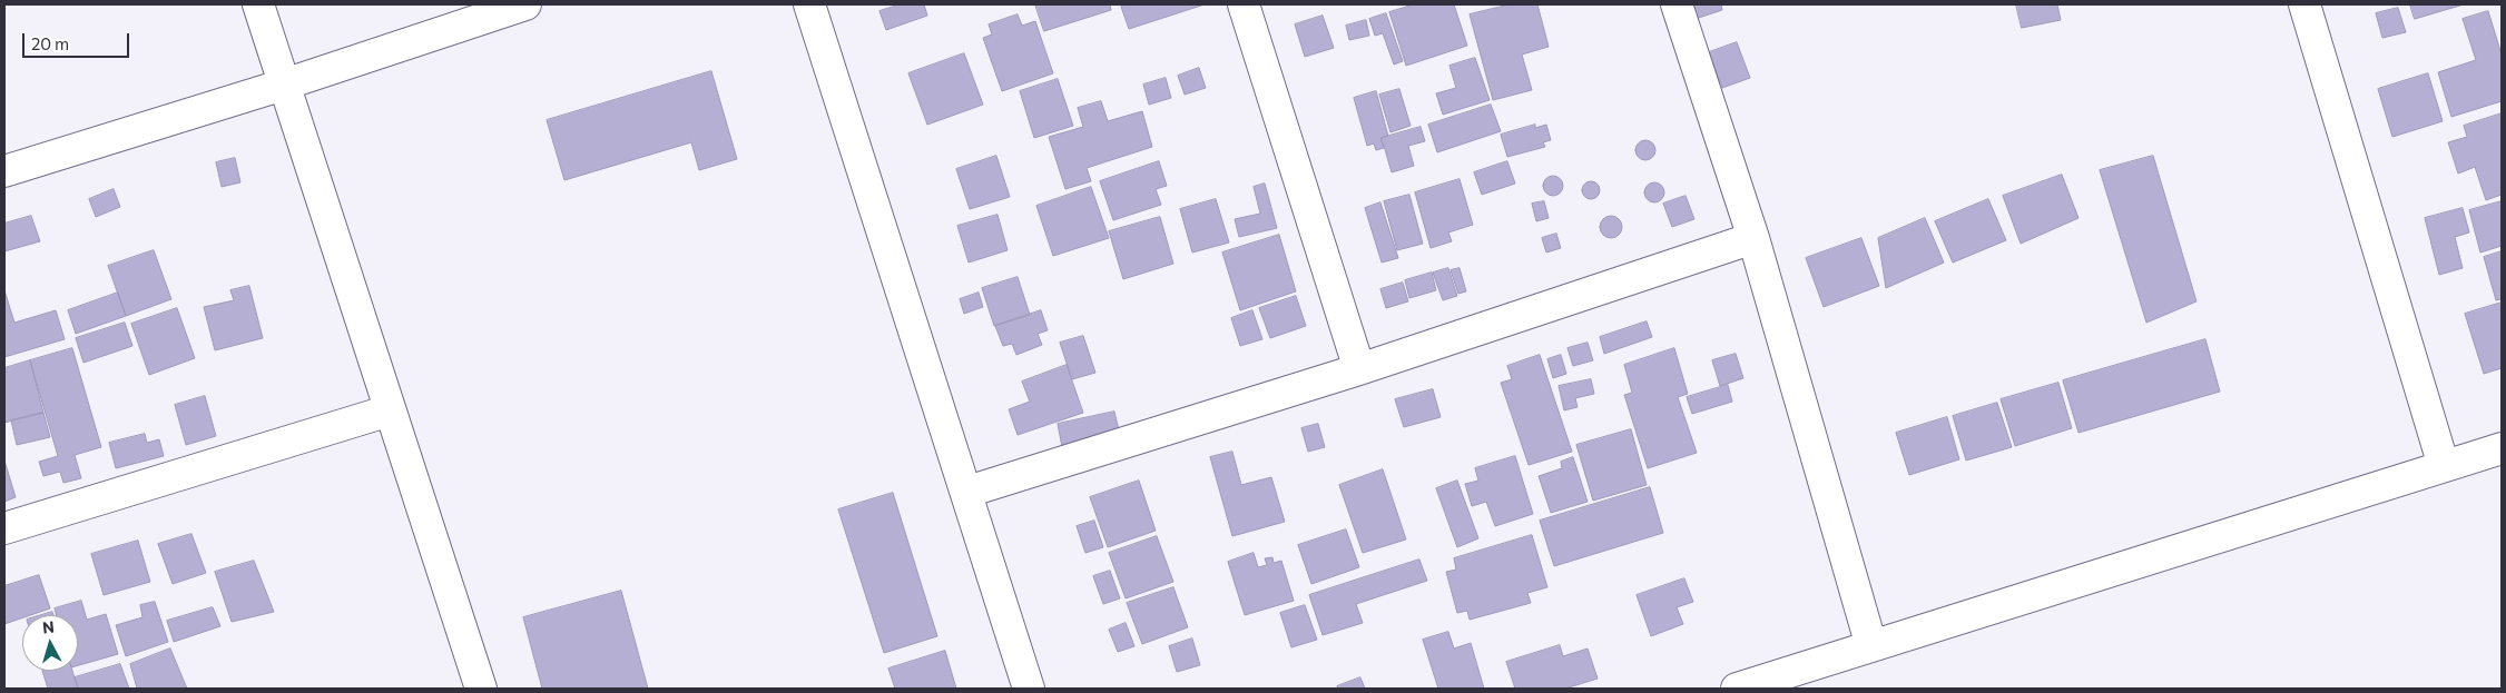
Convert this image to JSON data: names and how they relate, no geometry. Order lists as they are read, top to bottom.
{
  "scale_bar": "20 m",
  "north": "top"
}
